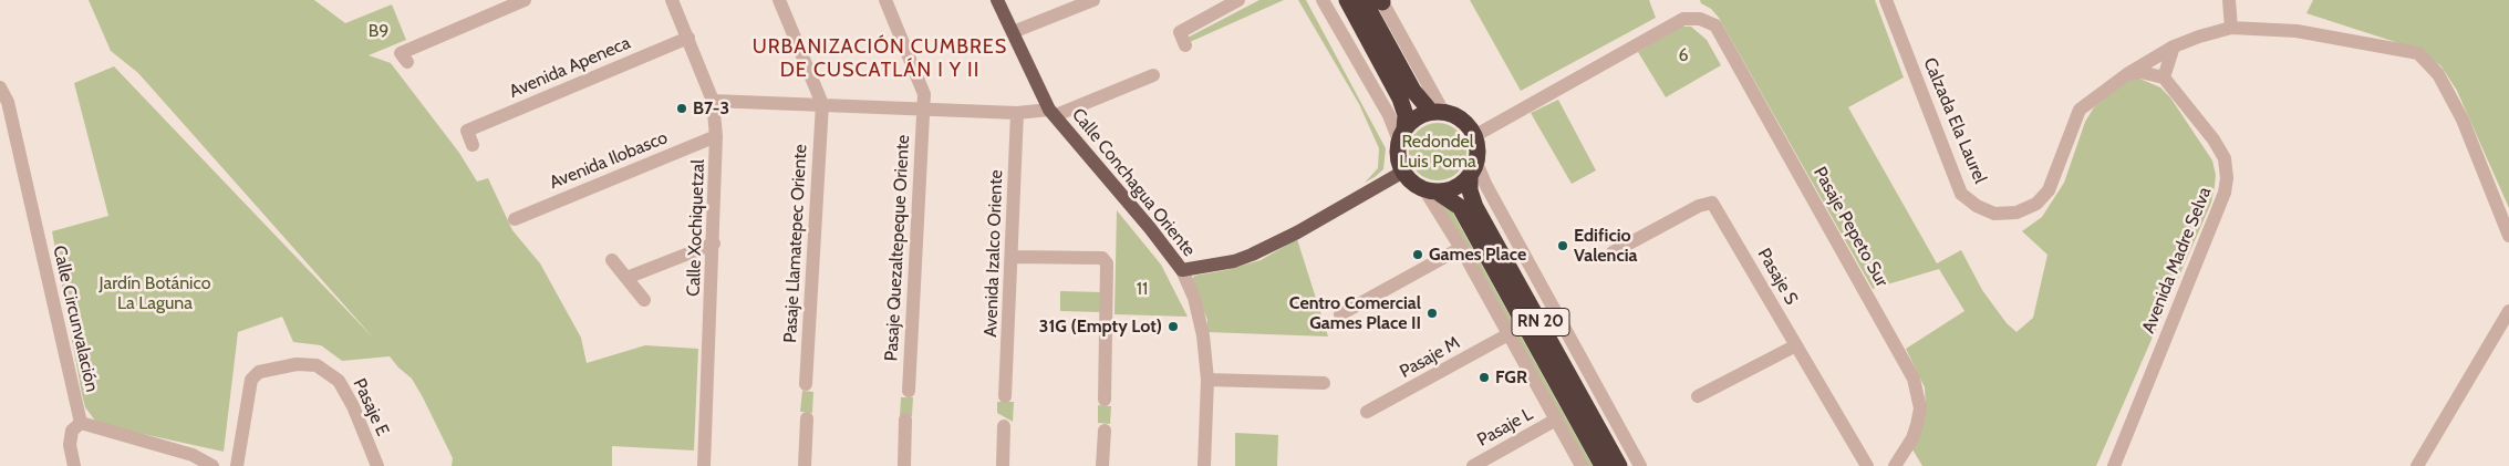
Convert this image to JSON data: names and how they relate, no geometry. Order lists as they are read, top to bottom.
{
  "streets": {
    "highway": ["RN 20"],
    "main road": ["Calle Conchagua Oriente"],
    "street": [
      "Avenida Apeneca",
      "Calzada Ela Laurel",
      "Avenida Ilobasco",
      "Pasaje Pepeto Sur",
      "Calle Xochiquetzal",
      "Pasaje Llamatepec Oriente",
      "Pasaje Quezaltepeque Oriente",
      "Avenida Izalco Oriente",
      "Avenida Madre Selva",
      "Pasaje S",
      "Calle Circunvalación",
      "Pasaje M",
      "Pasaje E",
      "Pasaje L"
    ]
  },
  "crossings": [
    ["Avenida Apeneca", "Calle Xochiquetzal"],
    ["Avenida Ilobasco", "Calle Xochiquetzal"],
    ["Pasaje Pepeto Sur", "RN 20"]
  ],
  "districts": ["URBANIZACIÓN CUMBRES DE CUSCATLÁN I Y II"],
  "parks": [
    "B9",
    "6",
    "Redondel Luis Poma",
    "Jardín Botánico La Laguna",
    "11"
  ],
  "places": [
    "B7-3",
    "Edificio Valencia",
    "Games Place",
    "Centro Comercial Games Place II",
    "31G (Empty Lot)",
    "FGR"
  ]
}
